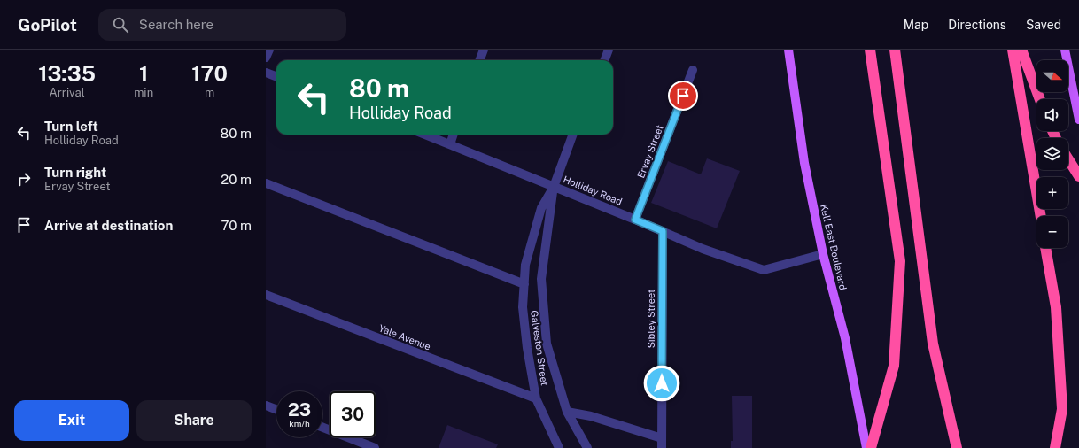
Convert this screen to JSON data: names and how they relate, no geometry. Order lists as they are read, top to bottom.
{
  "streets": {
    "main road": ["Kell East Boulevard"],
    "street": [
      "Ervay Street",
      "Holliday Road",
      "Sibley Street",
      "Yale Avenue",
      "Galveston Street"
    ]
  },
  "crossings": [
    ["Ervay Street", "Holliday Road"],
    ["Holliday Road", "Kell East Boulevard"],
    ["Holliday Road", "Sibley Street"],
    ["Holliday Road", "Galveston Street"],
    ["Yale Avenue", "Galveston Street"]
  ],
  "north": "right",
  "page": {
    "header": "GoPilot",
    "search": "Search here",
    "nav": ["Map", "Directions", "Saved"],
    "eta": [
      "13:35",
      "Arrival",
      "1",
      "min",
      "170",
      "m"
    ],
    "map_buttons": ["+", "−"],
    "turn": ["80 m", "Holliday Road"],
    "list": [
      {
        "name": "Turn left",
        "note": "Holliday Road",
        "value": "80 m"
      },
      {
        "name": "Turn right",
        "note": "Ervay Street",
        "value": "20 m"
      },
      {
        "name": "Arrive at destination",
        "value": "70 m"
      }
    ],
    "speed": "23 km/h",
    "limit": "30",
    "buttons": ["Exit", "Share"]
  }
}
